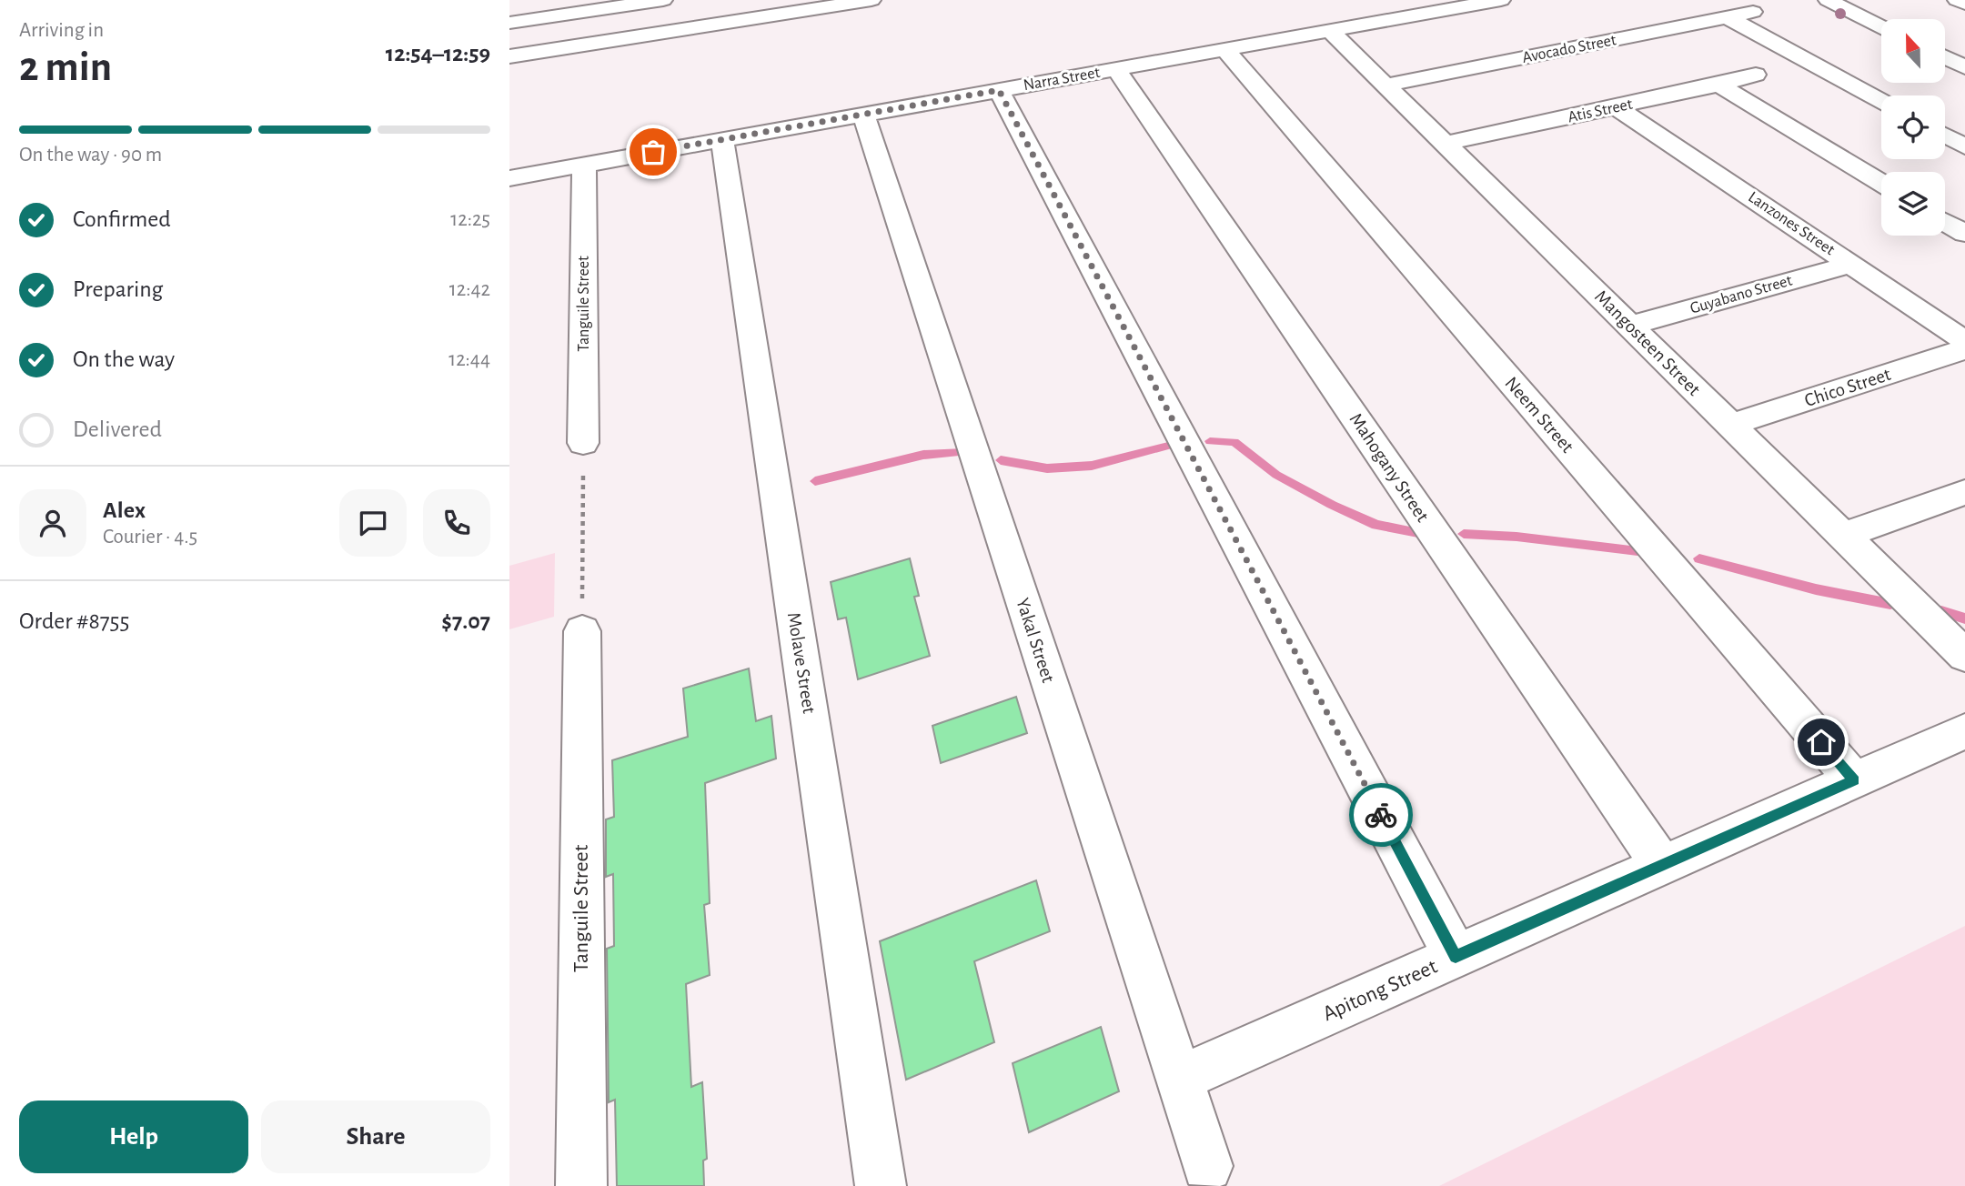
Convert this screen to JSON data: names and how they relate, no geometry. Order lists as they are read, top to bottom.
{
  "streets": {
    "street": [
      "Avocado Street",
      "Narra Street",
      "Atis Street",
      "Lanzones Street",
      "Guyabano Street",
      "Tanguile Street",
      "Mangosteen Street",
      "Chico Street",
      "Neem Street",
      "Mahogany Street",
      "Yakal Street",
      "Molave Street",
      "Apitong Street"
    ]
  },
  "crossings": [
    ["Avocado Street", "Mangosteen Street"],
    ["Narra Street", "Tanguile Street"],
    ["Narra Street", "Mangosteen Street"],
    ["Narra Street", "Neem Street"],
    ["Narra Street", "Mahogany Street"],
    ["Narra Street", "Yakal Street"],
    ["Narra Street", "Molave Street"],
    ["Atis Street", "Lanzones Street"],
    ["Atis Street", "Mangosteen Street"],
    ["Lanzones Street", "Guyabano Street"],
    ["Guyabano Street", "Mangosteen Street"],
    ["Mangosteen Street", "Chico Street"],
    ["Neem Street", "Apitong Street"],
    ["Mahogany Street", "Apitong Street"],
    ["Yakal Street", "Apitong Street"]
  ],
  "north": "top",
  "page": {
    "heading": ["2 min", "Arriving in", "12:54–12:59"],
    "panel": [
      "Alex",
      "Courier · 4.5",
      "Order #8755",
      "$7.07"
    ],
    "bar": "On the way · 90 m",
    "list": [
      ["Confirmed", "12:25"],
      ["Preparing", "12:42"],
      ["On the way", "12:44"],
      "Delivered"
    ],
    "buttons": ["Help", "Share"]
  }
}
